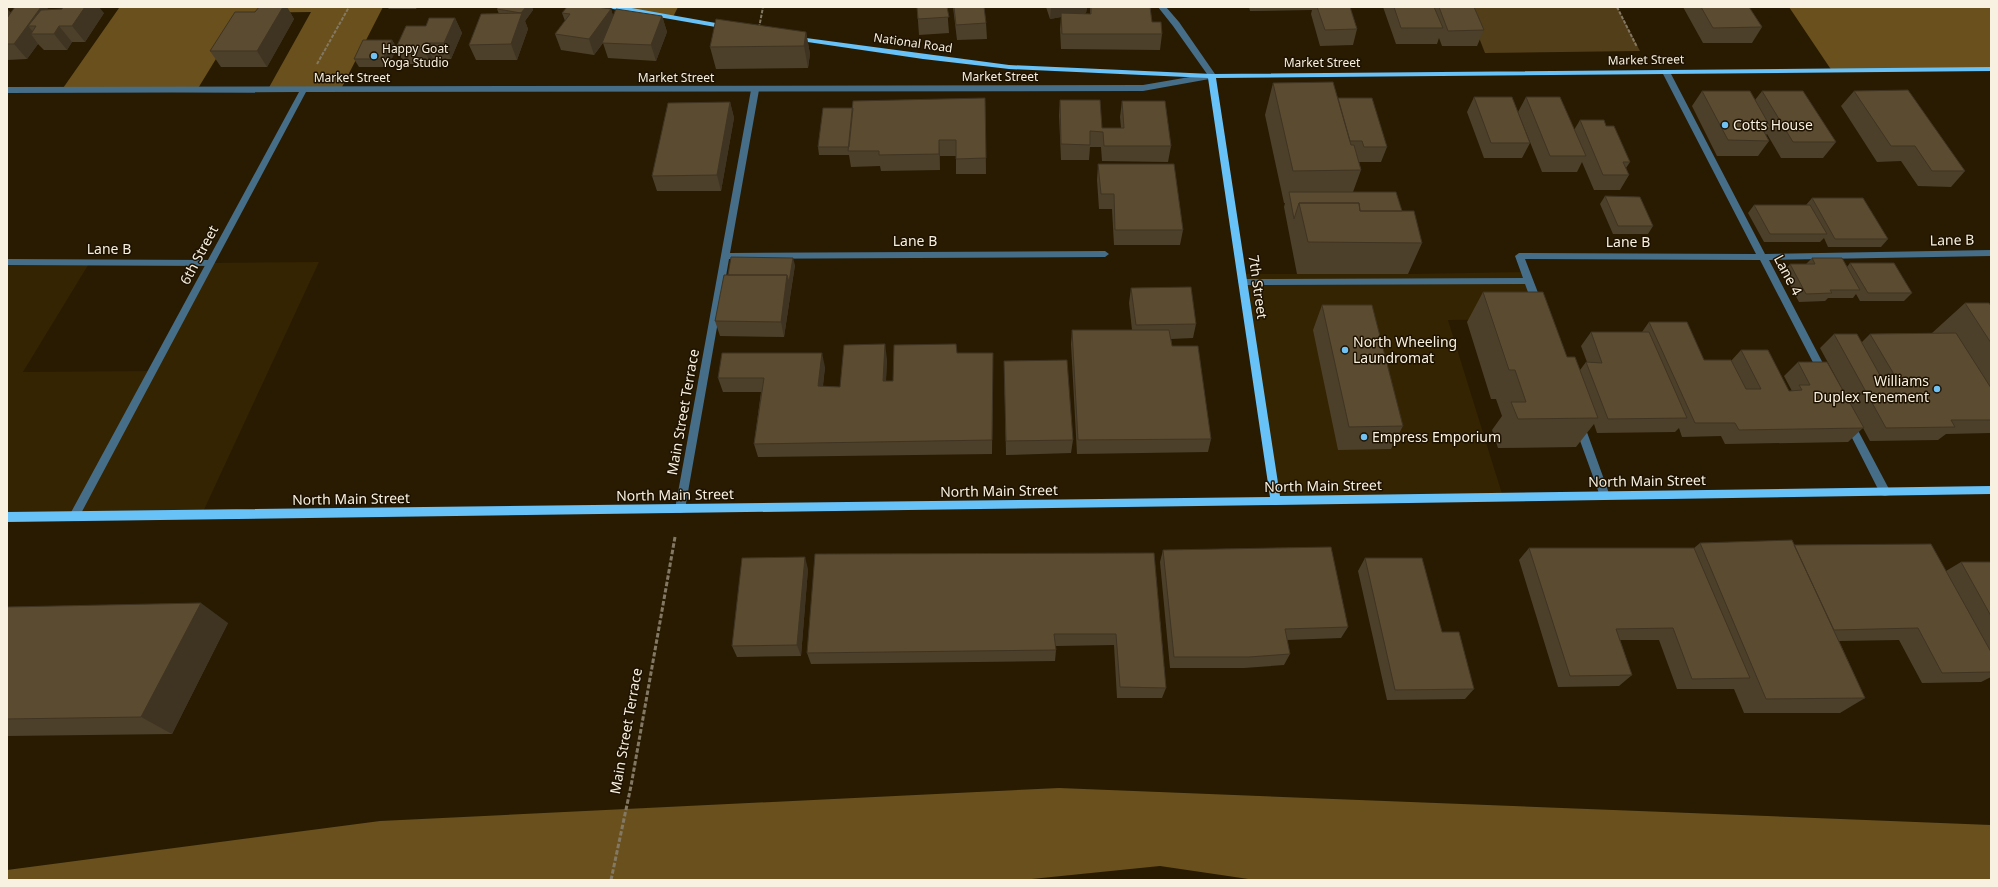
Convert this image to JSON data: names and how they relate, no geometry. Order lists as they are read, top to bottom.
{
  "streets": {
    "main road": [
      "National Road",
      "Market Street",
      "7th Street",
      "North Main Street"
    ],
    "street": [
      "Lane B",
      "6th Street",
      "Lane 4",
      "Main Street Terrace"
    ]
  },
  "crossings": [
    ["National Road", "Market Street"],
    ["National Road", "7th Street"],
    ["Market Street", "6th Street"],
    ["Market Street", "Lane 4"],
    ["Market Street", "7th Street"],
    ["Market Street", "Main Street Terrace"],
    ["Lane B", "6th Street"],
    ["Lane B", "Lane 4"],
    ["Lane B", "Main Street Terrace"],
    ["6th Street", "North Main Street"],
    ["7th Street", "North Main Street"],
    ["Main Street Terrace", "North Main Street"]
  ],
  "places": [
    "Happy Goat Yoga Studio",
    "Cotts House",
    "North Wheeling Laundromat",
    "Williams Duplex Tenement",
    "Empress Emporium"
  ]
}
